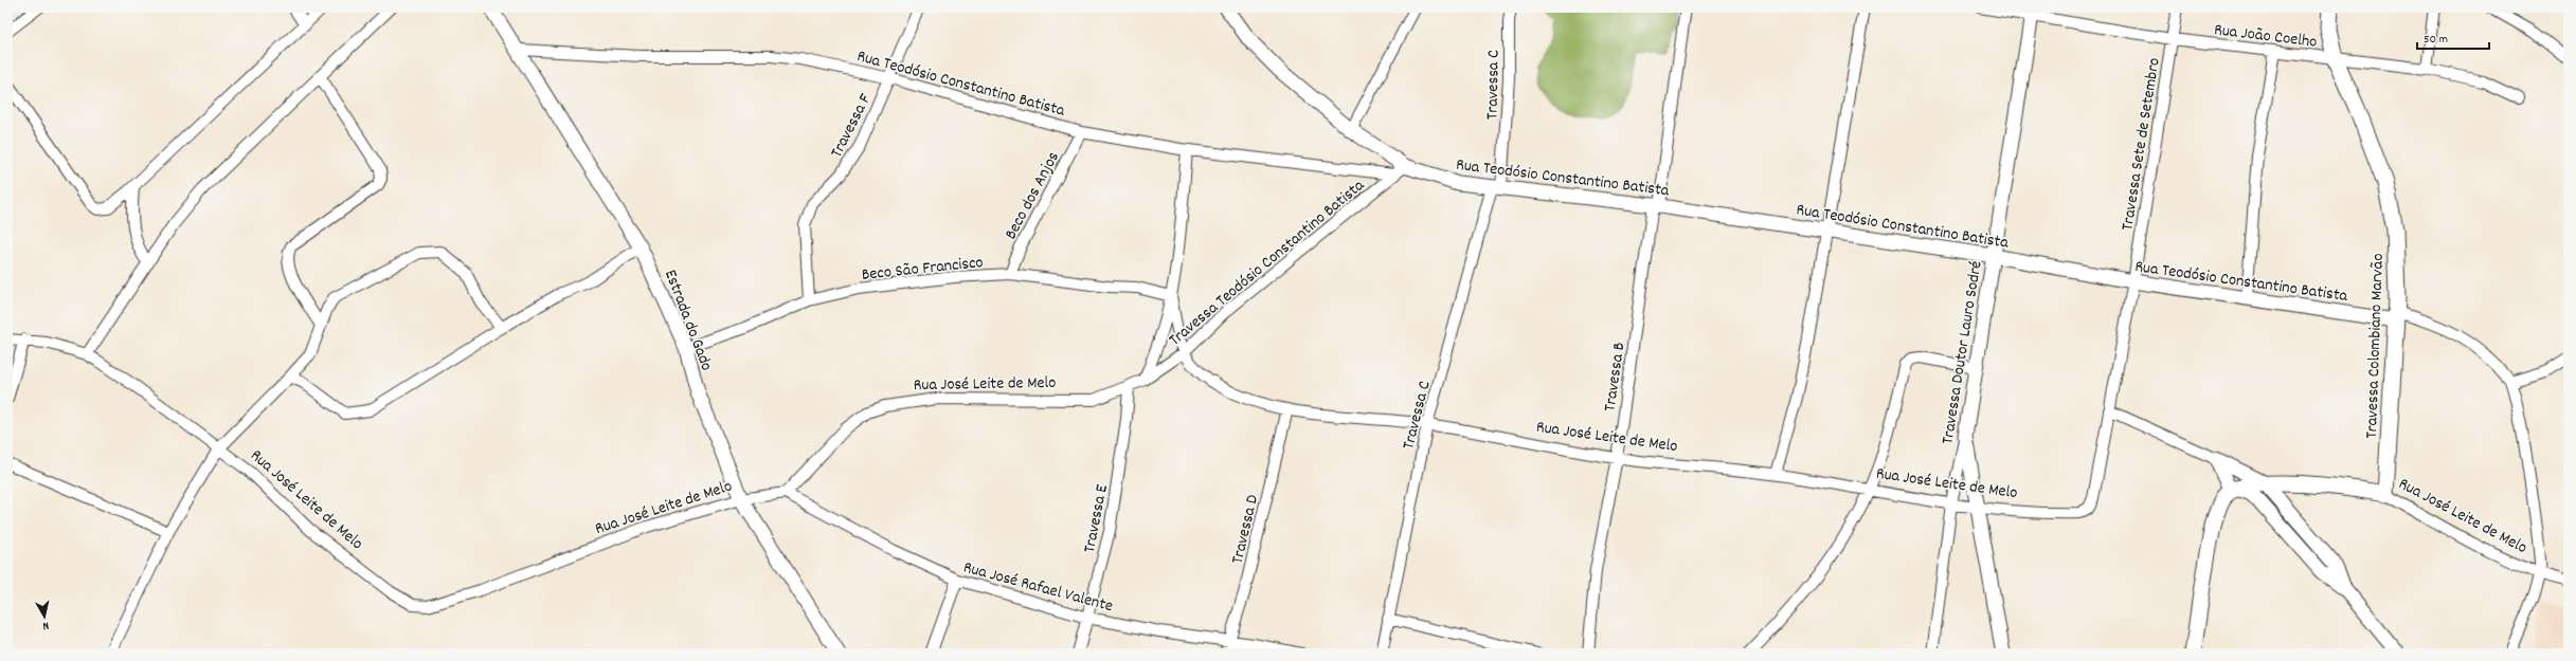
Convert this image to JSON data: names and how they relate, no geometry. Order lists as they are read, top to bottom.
{
  "streets": {
    "main road": ["Travessa Colombiano Marvão", "Rua José Leite de Melo"],
    "street": [
      "Rua João Coelho",
      "Rua Teodósio Constantino Batista",
      "Travessa C",
      "Travessa F",
      "Travessa Sete de Setembro",
      "Beco dos Anjos",
      "Travessa Teodósio Constantino Batista",
      "Beco São Francisco",
      "Estrada do Gado",
      "Travessa Doutor Lauro Sodré",
      "Travessa B",
      "Travessa E",
      "Travessa D",
      "Rua José Rafael Valente"
    ]
  },
  "crossings": [
    ["Rua João Coelho", "Travessa Sete de Setembro"],
    ["Rua João Coelho", "Travessa Colombiano Marvão"],
    ["Rua João Coelho", "Travessa Doutor Lauro Sodré"],
    ["Rua Teodósio Constantino Batista", "Travessa C"],
    ["Rua Teodósio Constantino Batista", "Travessa F"],
    ["Rua Teodósio Constantino Batista", "Travessa Sete de Setembro"],
    ["Rua Teodósio Constantino Batista", "Beco dos Anjos"],
    ["Rua Teodósio Constantino Batista", "Travessa Teodósio Constantino Batista"],
    ["Rua Teodósio Constantino Batista", "Estrada do Gado"],
    ["Rua Teodósio Constantino Batista", "Travessa Colombiano Marvão"],
    ["Rua Teodósio Constantino Batista", "Travessa Doutor Lauro Sodré"],
    ["Rua Teodósio Constantino Batista", "Travessa B"],
    ["Travessa C", "Rua José Leite de Melo"],
    ["Travessa F", "Beco São Francisco"],
    ["Travessa Sete de Setembro", "Rua José Leite de Melo"],
    ["Beco dos Anjos", "Beco São Francisco"],
    ["Travessa Teodósio Constantino Batista", "Rua José Leite de Melo"],
    ["Beco São Francisco", "Estrada do Gado"],
    ["Beco São Francisco", "Rua José Leite de Melo"],
    ["Estrada do Gado", "Rua José Leite de Melo"],
    ["Travessa Colombiano Marvão", "Rua José Leite de Melo"],
    ["Travessa Doutor Lauro Sodré", "Rua José Leite de Melo"],
    ["Travessa B", "Rua José Leite de Melo"],
    ["Rua José Leite de Melo", "Travessa E"],
    ["Rua José Leite de Melo", "Travessa D"],
    ["Rua José Leite de Melo", "Rua José Rafael Valente"],
    ["Travessa E", "Rua José Rafael Valente"],
    ["Travessa D", "Rua José Rafael Valente"]
  ],
  "scale_bar": "50 m",
  "north": "bottom"
}
